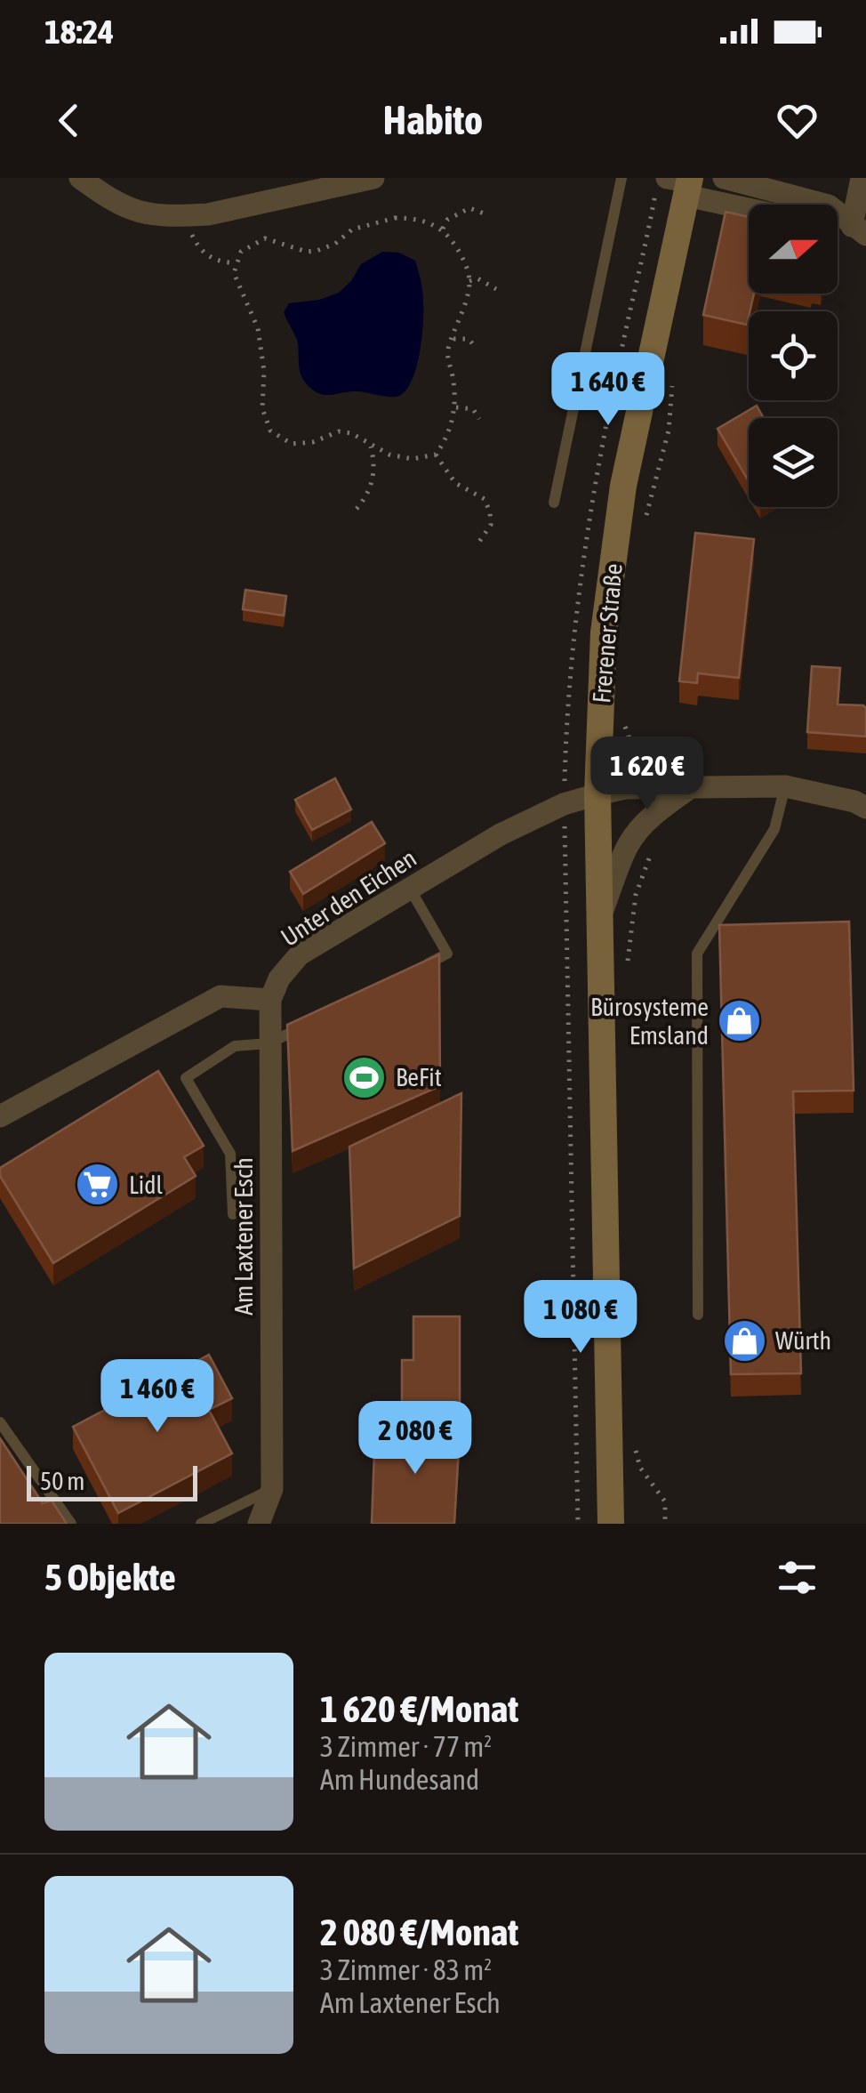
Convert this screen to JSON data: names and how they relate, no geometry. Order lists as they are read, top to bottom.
{
  "streets": {
    "main road": ["Frerener Straße"],
    "street": ["Unter den Eichen", "Am Laxtener Esch"]
  },
  "crossings": [
    ["Frerener Straße", "Unter den Eichen"],
    ["Unter den Eichen", "Am Laxtener Esch"]
  ],
  "places": {
    "shop": ["Bürosysteme Emsland", "Würth"],
    "sports": ["BeFit"],
    "supermarket": ["Lidl"]
  },
  "scale_bar": "50 m",
  "north": "right",
  "page": {
    "status": "18:24",
    "header": "Habito",
    "price": [
      "1 640 €",
      "1 620 €",
      "1 080 €",
      "1 460 €",
      "2 080 €"
    ],
    "scale": "50 m",
    "heading": "5 Objekte",
    "list": [
      {
        "name": "1 620 €/Monat",
        "note": "3 Zimmer · 77 m² · Am Hundesand"
      },
      {
        "name": "2 080 €/Monat",
        "note": "3 Zimmer · 83 m² · Am Laxtener Esch"
      }
    ]
  }
}
